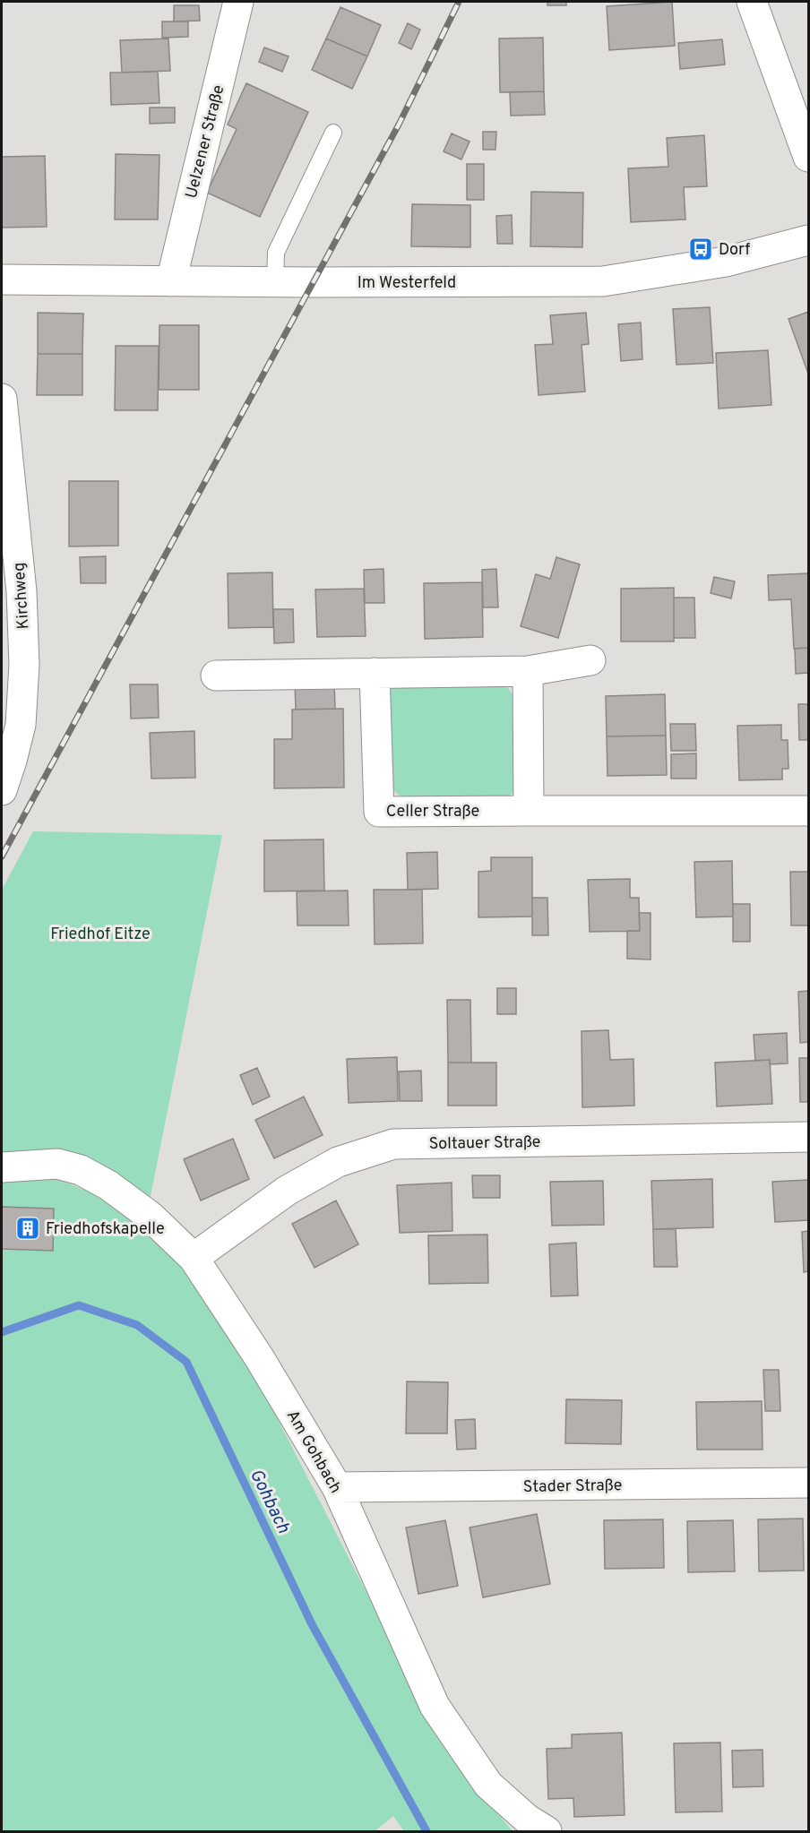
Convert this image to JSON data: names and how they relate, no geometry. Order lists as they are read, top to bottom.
{
  "streets": {
    "street": [
      "Uelzener Straße",
      "Im Westerfeld",
      "Kirchweg",
      "Celler Straße",
      "Soltauer Straße",
      "Am Gohbach",
      "Stader Straße"
    ]
  },
  "crossings": [
    ["Uelzener Straße", "Im Westerfeld"],
    ["Soltauer Straße", "Am Gohbach"],
    ["Am Gohbach", "Stader Straße"]
  ],
  "water": ["Gohbach"],
  "parks": ["Friedhof Eitze"],
  "places": {
    "bus stop": ["Dorf"],
    "building": ["Friedhofskapelle"]
  }
}
